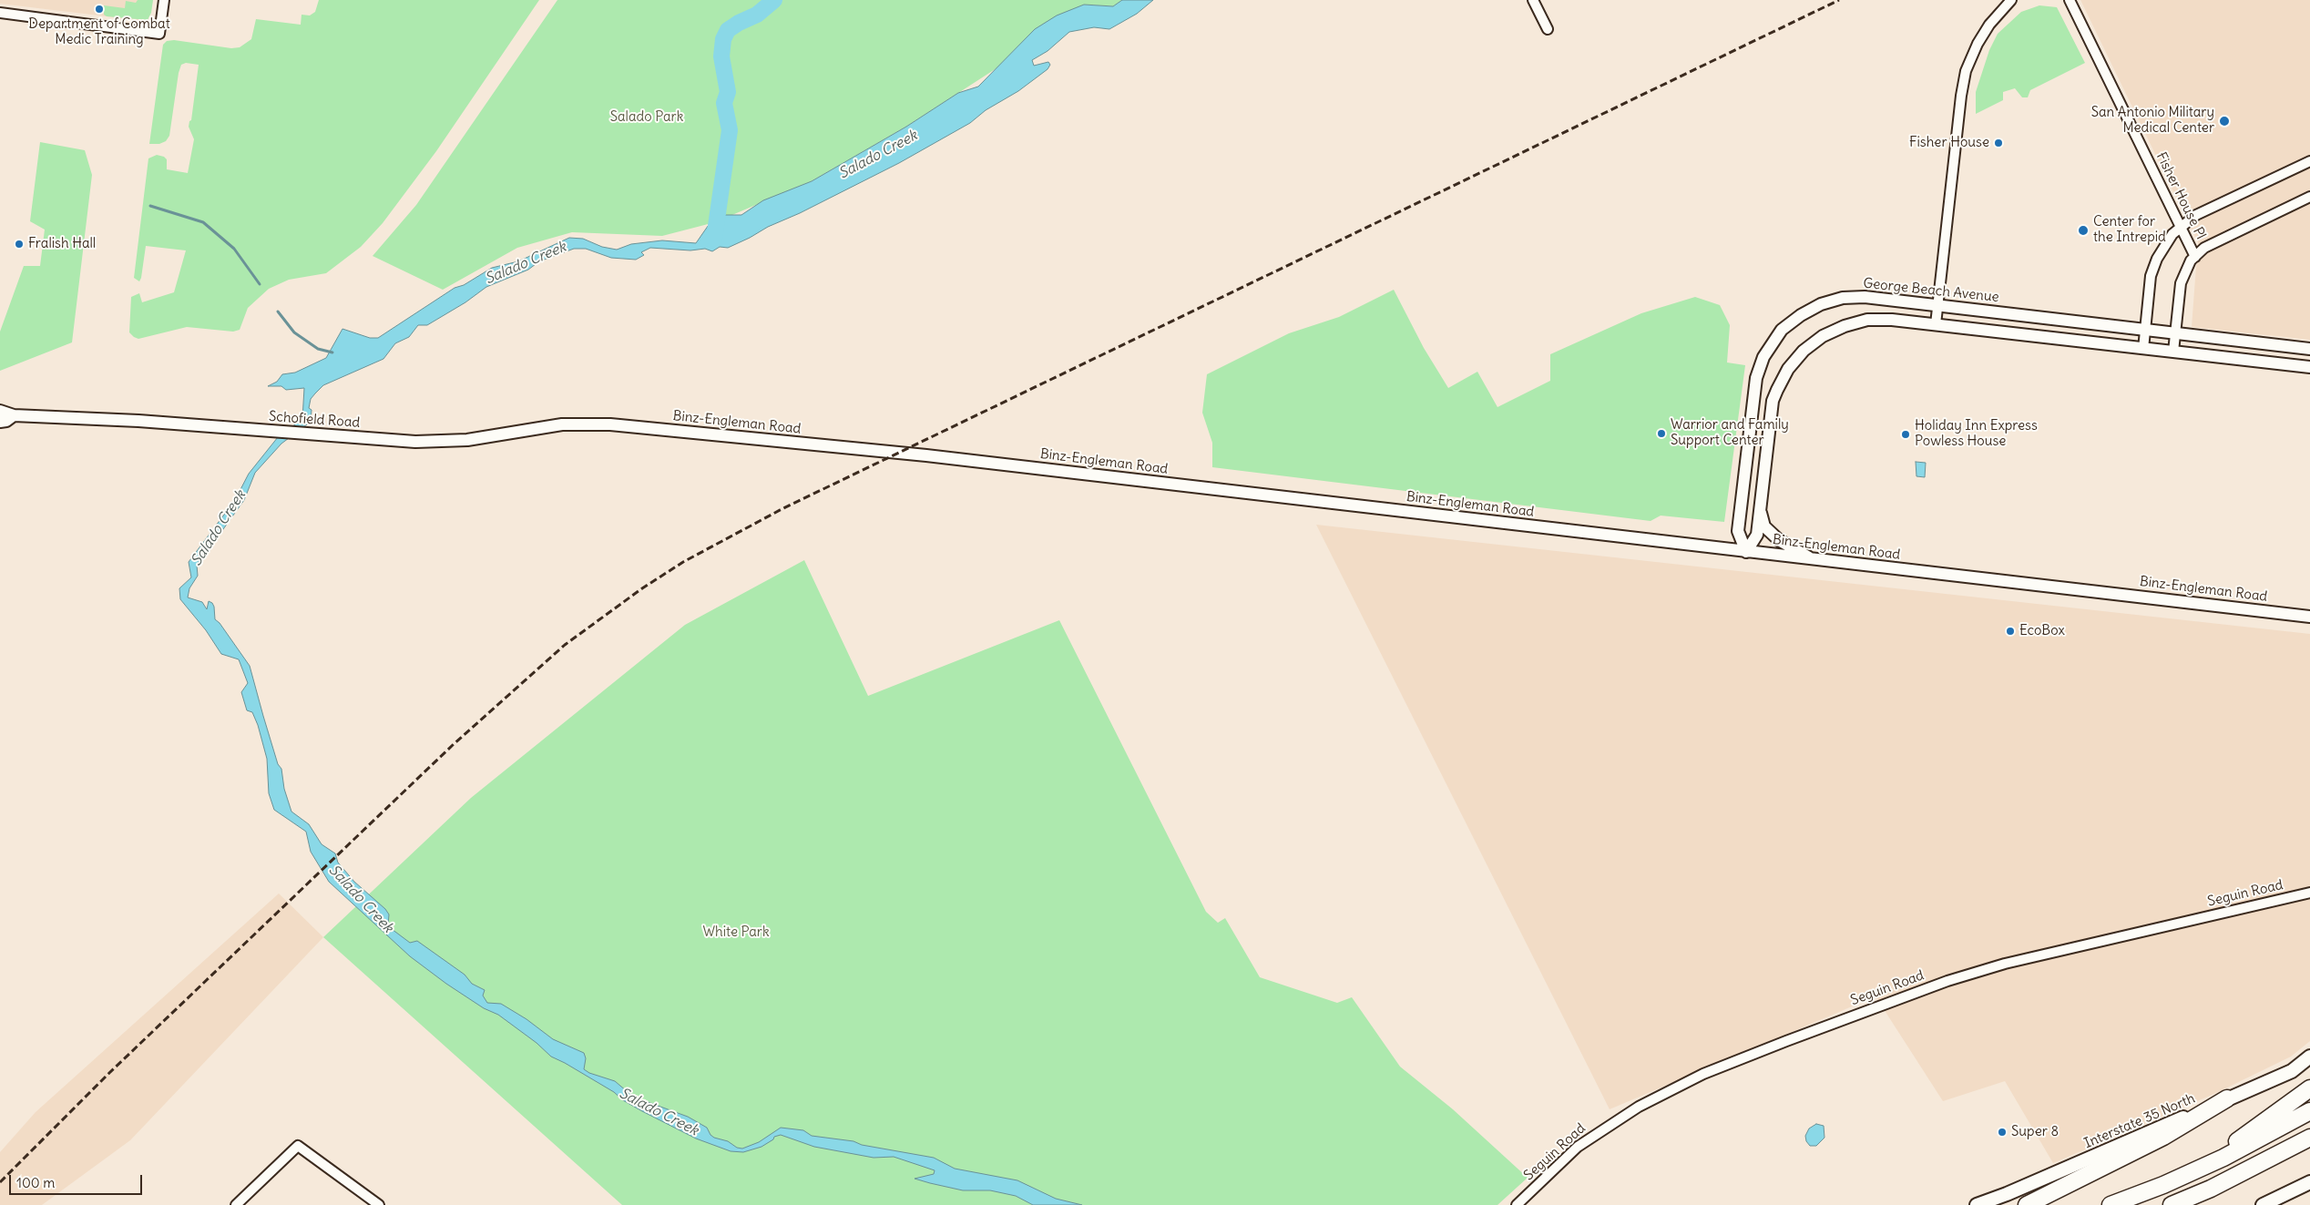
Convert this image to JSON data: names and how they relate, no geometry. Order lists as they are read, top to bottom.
{
  "streets": {
    "main road": ["Interstate 35 North"],
    "street": [
      "Fisher House Pl",
      "George Beach Avenue",
      "Schofield Road",
      "Binz-Engleman Road",
      "Seguin Road"
    ]
  },
  "crossings": [
    ["George Beach Avenue", "Binz-Engleman Road"],
    ["Schofield Road", "Binz-Engleman Road"]
  ],
  "water": ["Salado Creek"],
  "parks": ["Salado Park", "White Park"],
  "places": [
    "Department of Combat Medic Training",
    "San Antonio Military Medical Center",
    "Fisher House",
    "Center for the Intrepid",
    "Fralish Hall",
    "Warrior and Family Support Center",
    "Holiday Inn Express Powless House",
    "EcoBox",
    "Super 8"
  ],
  "scale_bar": "100 m"
}
